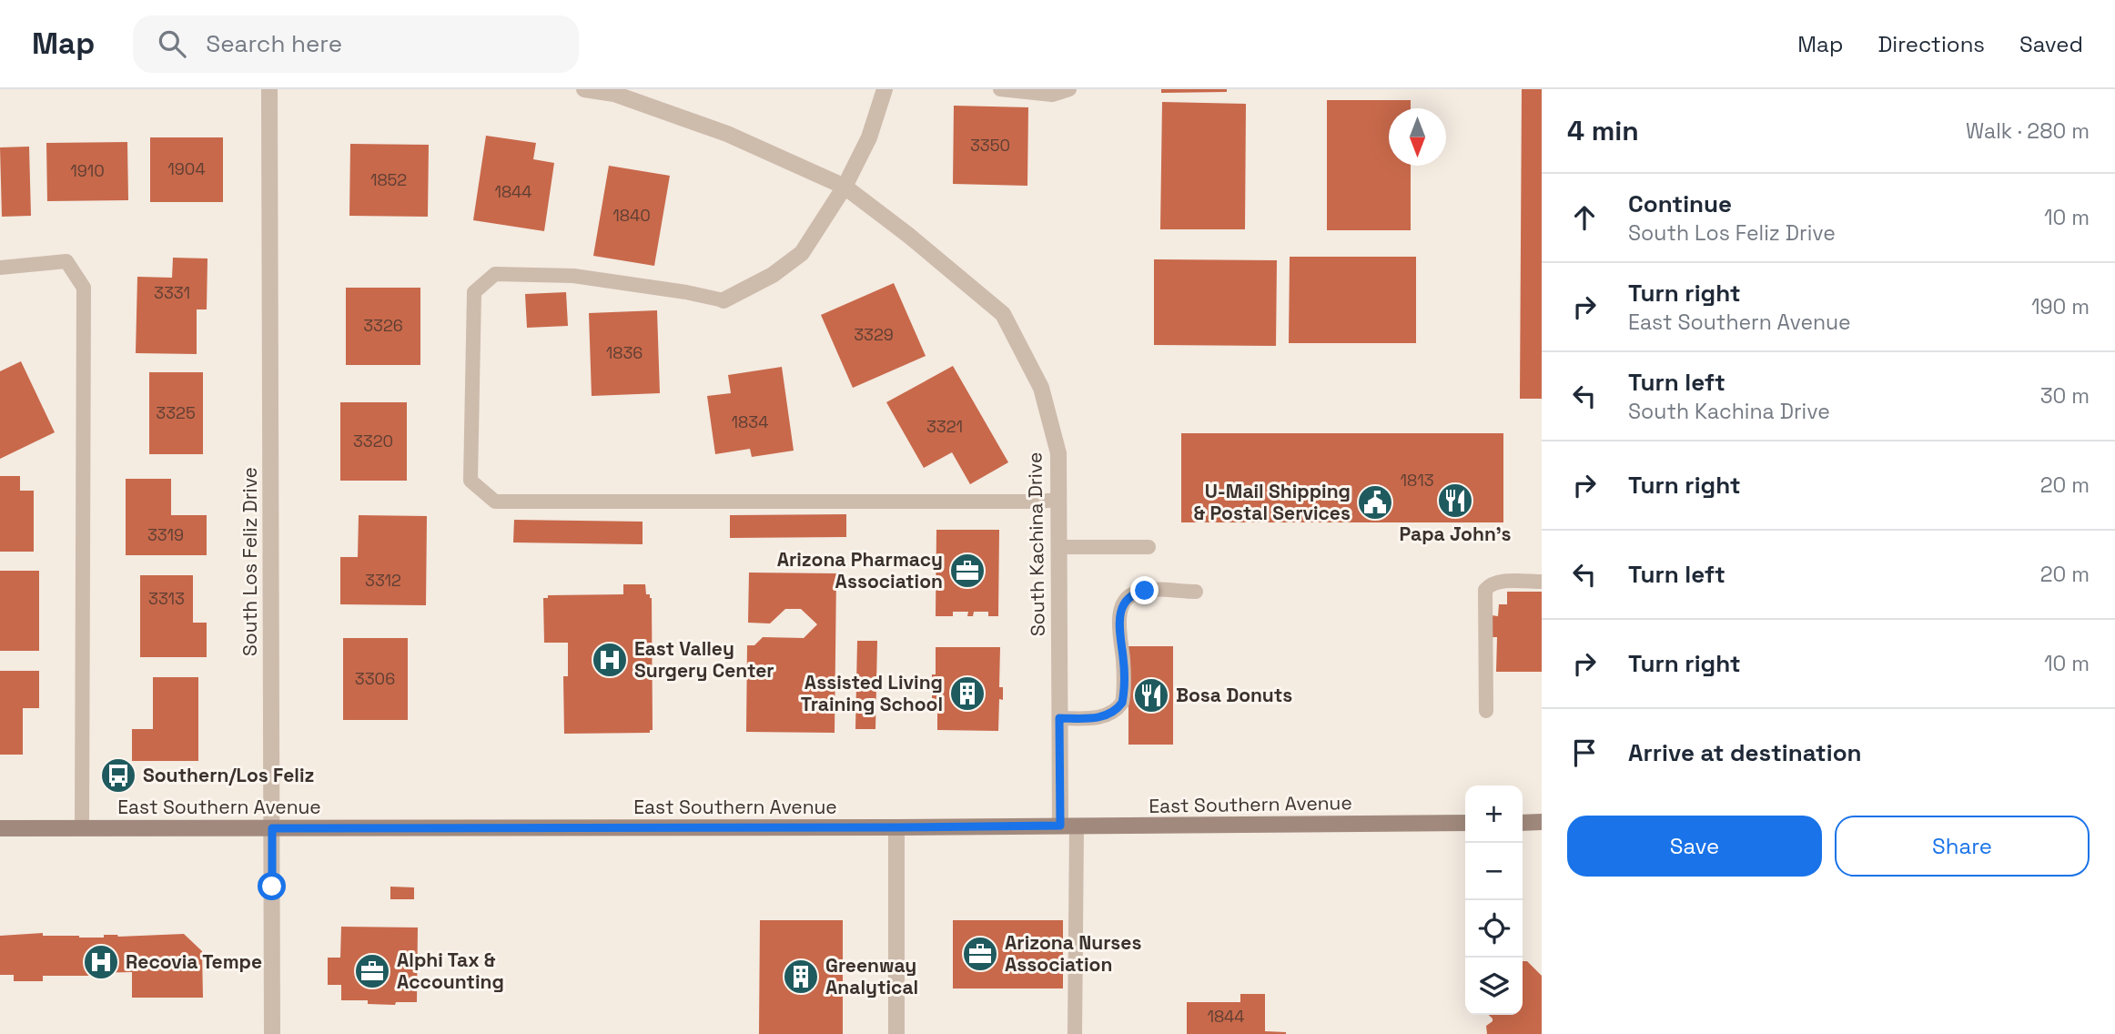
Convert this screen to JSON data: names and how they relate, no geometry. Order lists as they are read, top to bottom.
{
  "streets": {
    "main road": ["East Southern Avenue"],
    "street": ["South Kachina Drive", "South Los Feliz Drive"]
  },
  "crossings": [
    ["South Kachina Drive", "East Southern Avenue"],
    ["South Los Feliz Drive", "East Southern Avenue"]
  ],
  "places": {
    "restaurant": ["Papa John's", "Bosa Donuts"],
    "public building": ["U-Mail Shipping & Postal Services"],
    "office": ["Arizona Pharmacy Association", "Arizona Nurses Association", "Alphi Tax & Accounting"],
    "hospital": ["East Valley Surgery Center", "Recovia Tempe"],
    "building": ["Assisted Living Training School", "Greenway Analytical"],
    "bus stop": ["Southern/Los Feliz"]
  },
  "house_numbers": [
    "3350",
    "1904",
    "1910",
    "1852",
    "1844",
    "1840",
    "3331",
    "3326",
    "3329",
    "1836",
    "3325",
    "1834",
    "3321",
    "3320",
    "1813",
    "3319",
    "3312",
    "3313",
    "3306",
    "1844"
  ],
  "north": "bottom",
  "page": {
    "header": "Map",
    "search": "Search here",
    "nav": ["Map", "Directions", "Saved"],
    "heading": ["4 min", "Walk · 280 m"],
    "list": [
      ["Continue", "South Los Feliz Drive", "10 m"],
      ["Turn right", "East Southern Avenue", "190 m"],
      ["Turn left", "South Kachina Drive", "30 m"],
      ["Turn right", "20 m"],
      ["Turn left", "20 m"],
      ["Turn right", "10 m"],
      "Arrive at destination"
    ],
    "map_buttons": ["+", "−"],
    "buttons": ["Save", "Share"]
  }
}
